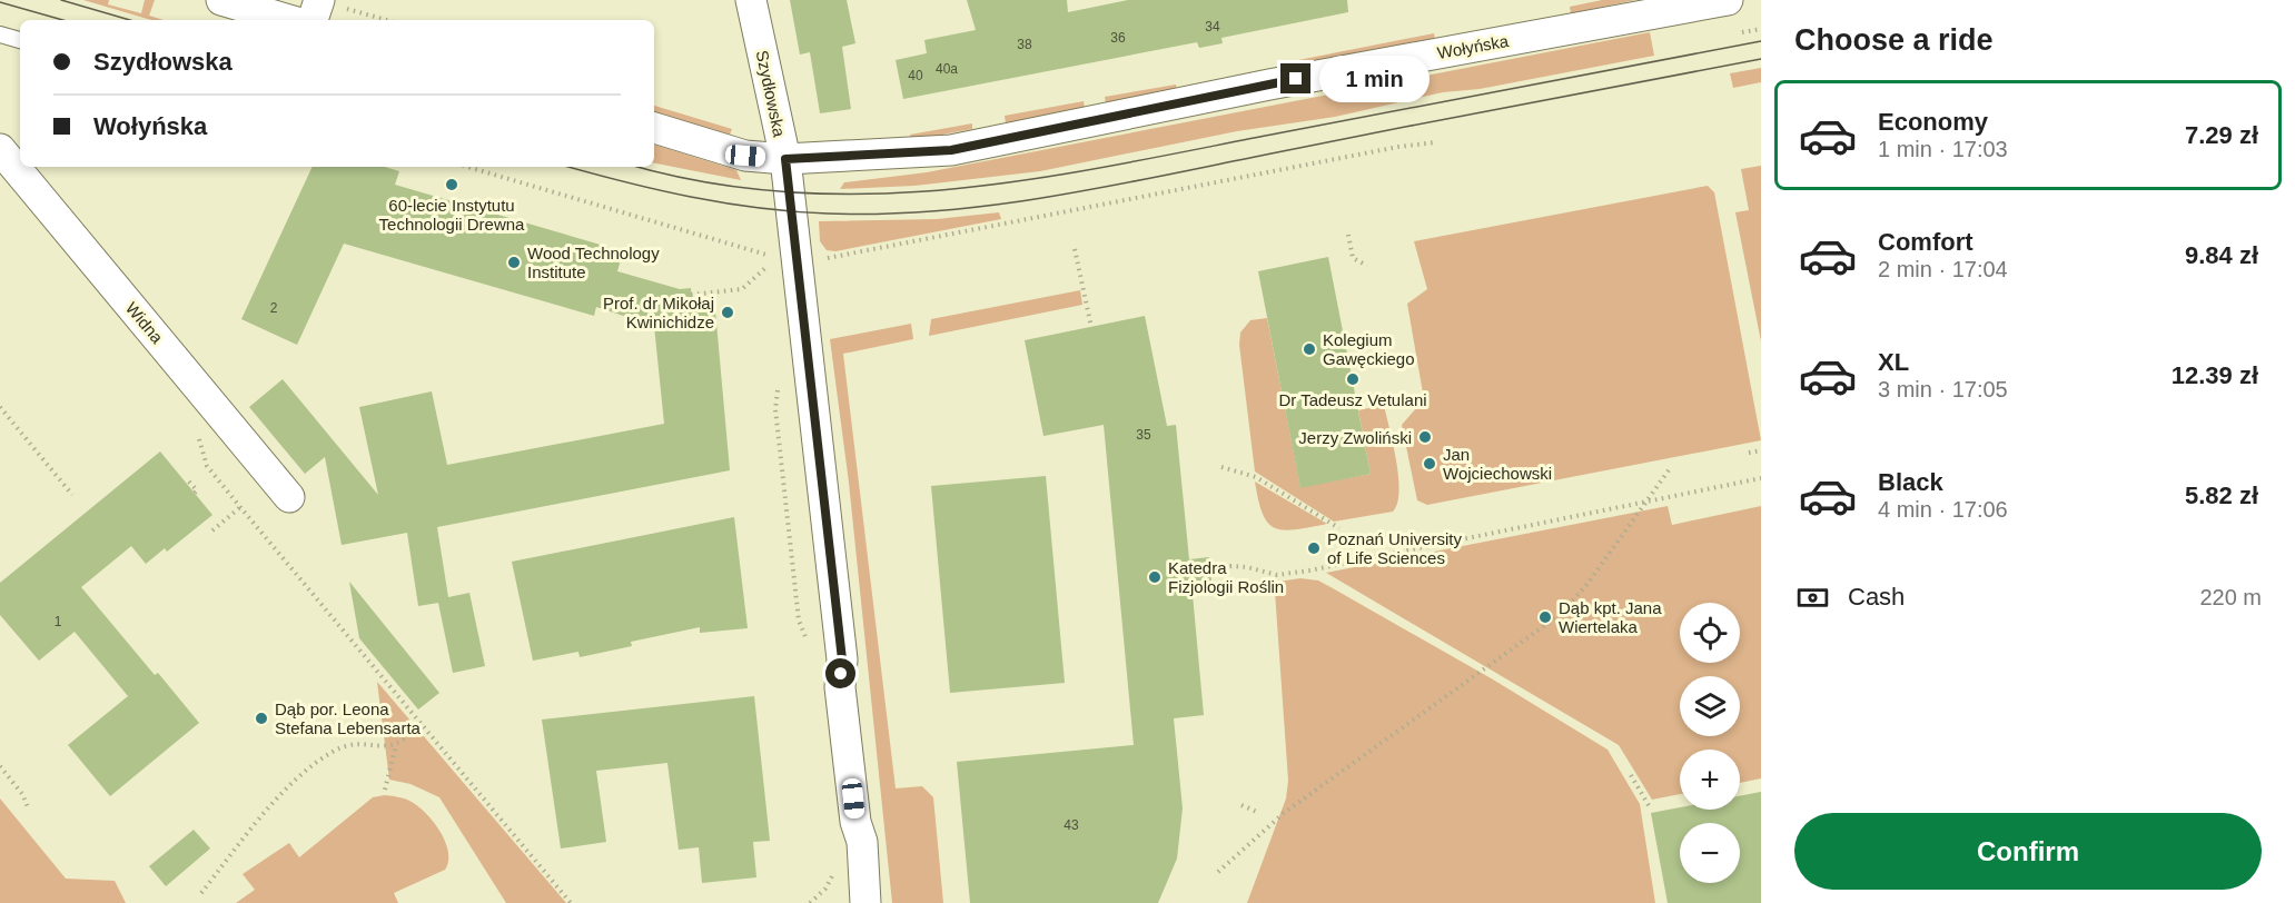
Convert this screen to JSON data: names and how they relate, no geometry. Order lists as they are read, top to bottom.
{
  "streets": {
    "street": ["Wołyńska", "Szydłowska", "Widna"]
  },
  "crossings": [
    ["Wołyńska", "Szydłowska"]
  ],
  "places": [
    "60-lecie Instytutu Technologii Drewna",
    "Wood Technology Institute",
    "Prof. dr Mikołaj Kwinichidze",
    "Kolegium Gawęckiego",
    "Dr Tadeusz Vetulani",
    "Jerzy Zwoliński",
    "Jan Wojciechowski",
    "Poznań University of Life Sciences",
    "Katedra Fizjologii Roślin",
    "Dąb kpt. Jana Wiertelaka",
    "Dąb por. Leona Stefana Lebensarta"
  ],
  "house_numbers": [
    "34",
    "36",
    "38",
    "40a",
    "40",
    "2",
    "35",
    "1",
    "43"
  ],
  "page": {
    "heading": "Choose a ride",
    "banner": ["Szydłowska", "Wołyńska"],
    "bubble": "1 min",
    "list": [
      {
        "name": "Economy",
        "note": "1 min · 17:03",
        "value": "7.29 zł"
      },
      {
        "name": "Comfort",
        "note": "2 min · 17:04",
        "value": "9.84 zł"
      },
      {
        "name": "XL",
        "note": "3 min · 17:05",
        "value": "12.39 zł"
      },
      {
        "name": "Black",
        "note": "4 min · 17:06",
        "value": "5.82 zł"
      }
    ],
    "pay": ["Cash", "220 m"],
    "map_buttons": ["+", "−"],
    "buttons": "Confirm"
  }
}
